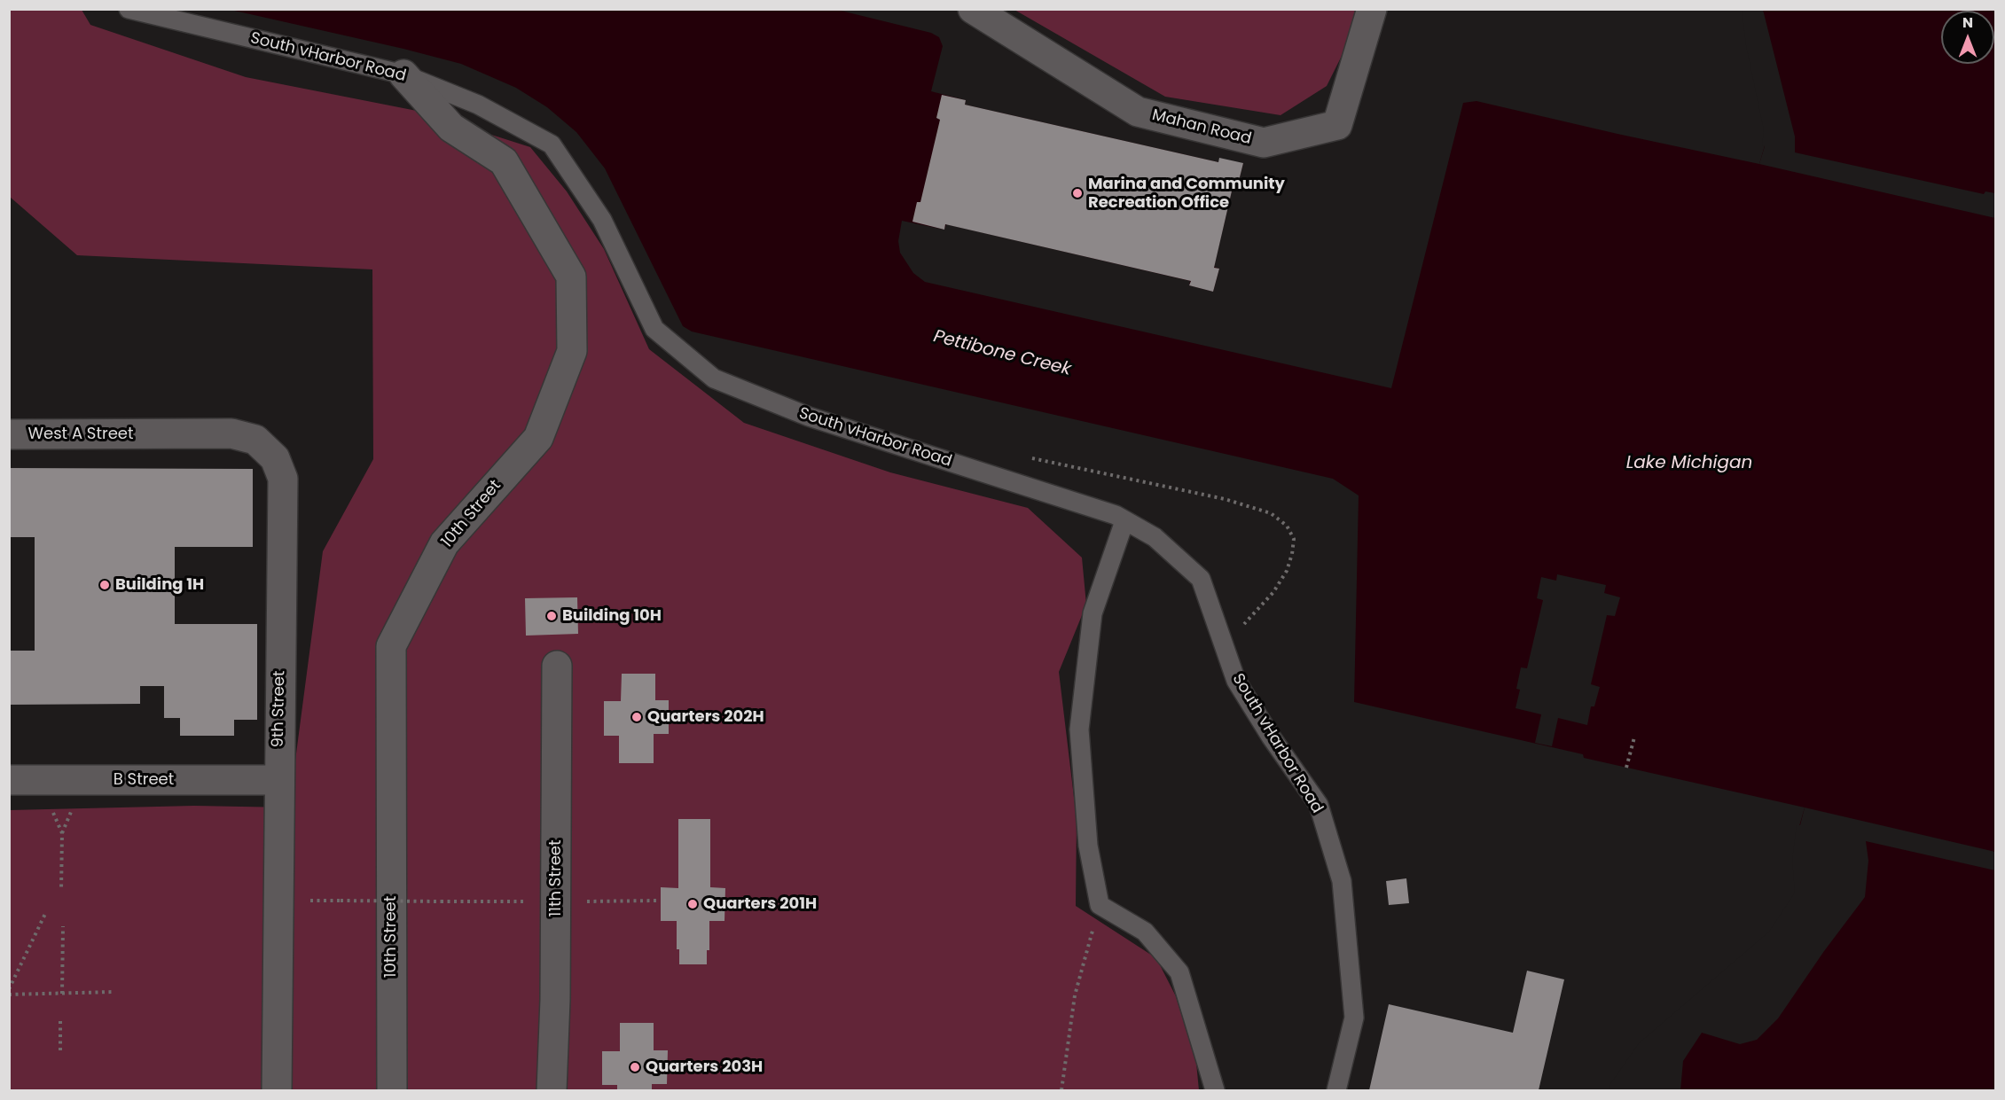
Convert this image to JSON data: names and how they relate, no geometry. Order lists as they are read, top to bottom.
{
  "streets": {
    "street": [
      "Mahan Road",
      "West A Street",
      "10th Street",
      "9th Street",
      "B Street",
      "11th Street"
    ],
    "lane": ["South vHarbor Road"]
  },
  "crossings": [
    ["South vHarbor Road", "10th Street"],
    ["West A Street", "9th Street"],
    ["9th Street", "B Street"]
  ],
  "water": ["Pettibone Creek", "Lake Michigan"],
  "places": [
    "Marina and Community Recreation Office",
    "Building 1H",
    "Building 10H",
    "Quarters 202H",
    "Quarters 201H",
    "Quarters 203H"
  ],
  "north": "top"
}
